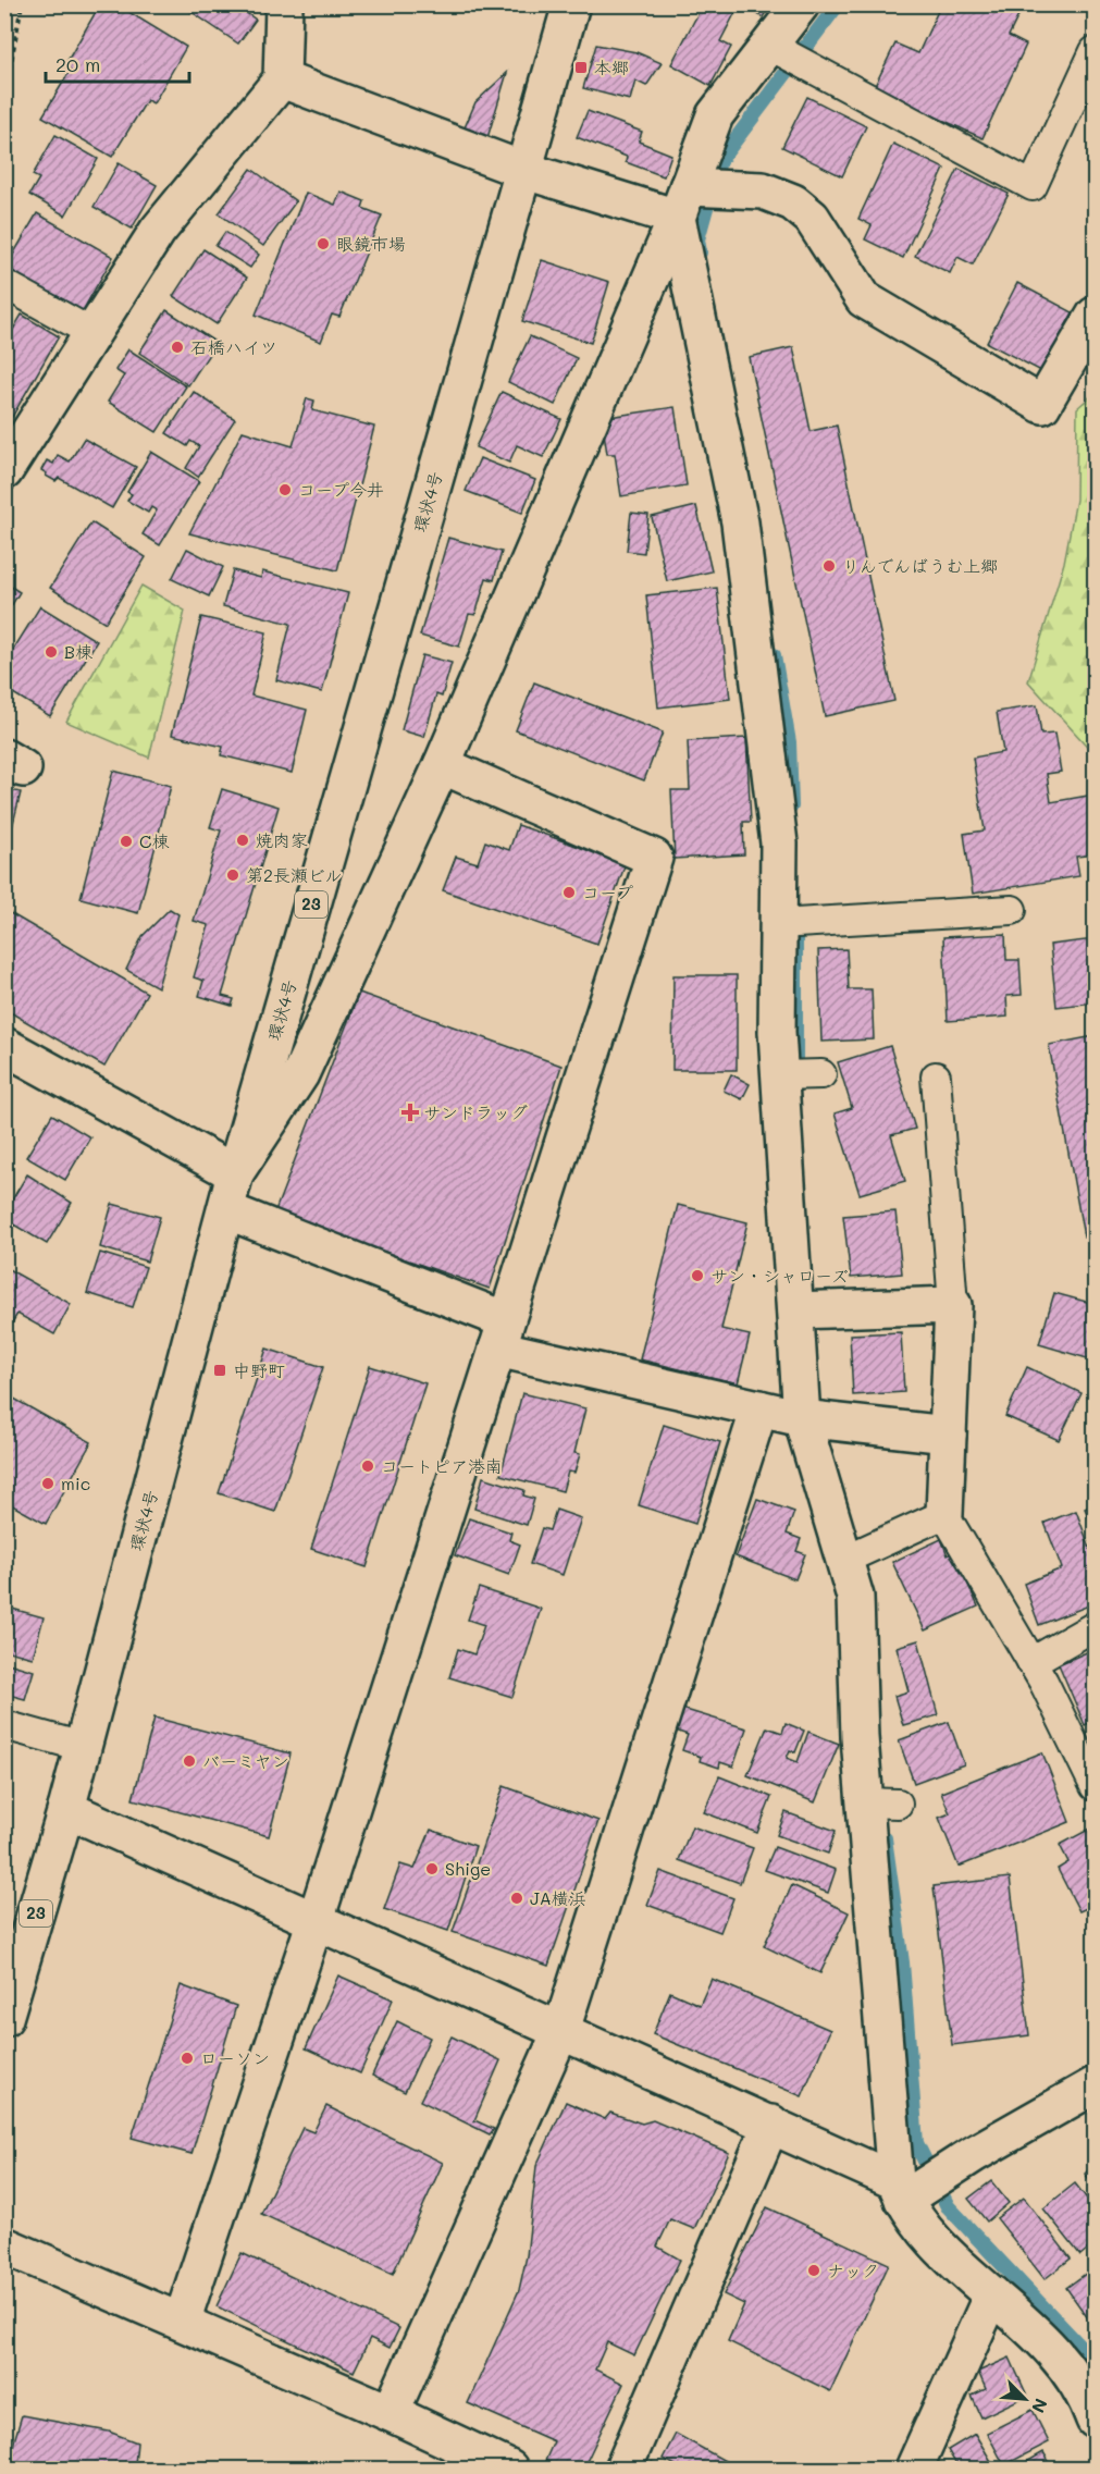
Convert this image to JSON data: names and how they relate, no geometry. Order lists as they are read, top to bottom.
{
  "streets": {
    "street": ["環状4号", "23"]
  },
  "places": {
    "transit": ["本郷", "中野町"],
    "other": [
      "眼鏡市場",
      "石橋ハイツ",
      "コープ今井",
      "りんでんばうむ上郷",
      "B棟",
      "焼肉家",
      "C棟",
      "第2長瀬ビル",
      "コープ",
      "サン・シャローズ",
      "コートピア港南",
      "mic",
      "バーミヤン",
      "Shige",
      "JA横浜",
      "ローソン",
      "ナック"
    ],
    "health": ["サンドラッグ"]
  },
  "scale_bar": "20 m",
  "north": "bottom right"
}
